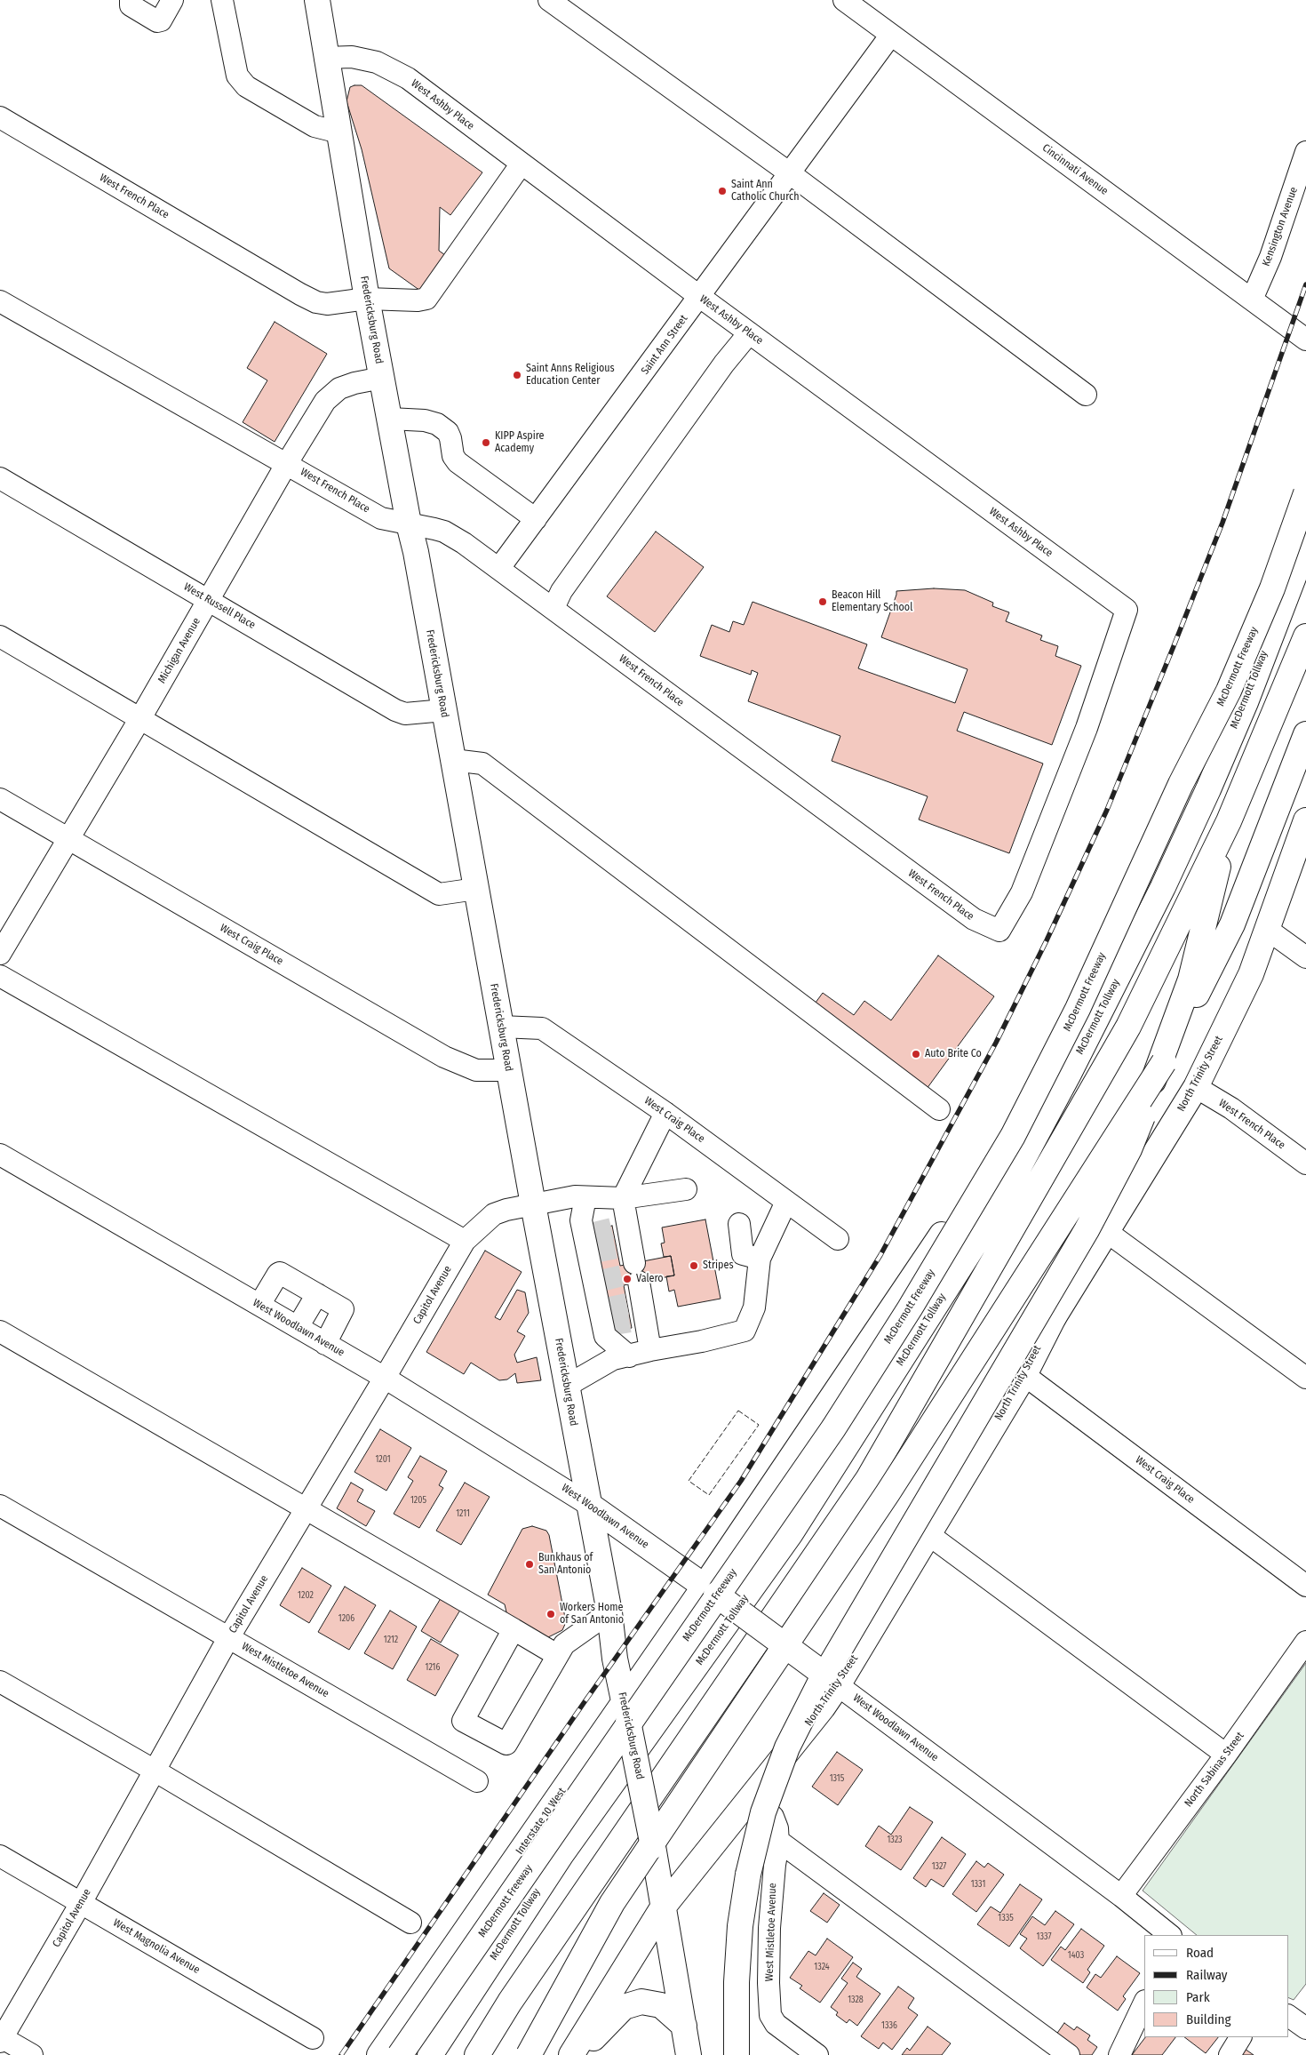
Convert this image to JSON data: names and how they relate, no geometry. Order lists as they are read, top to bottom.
{
  "streets": {
    "main road": [
      "Fredericksburg Road",
      "McDermott Freeway",
      "McDermott Tollway",
      "North Trinity Street",
      "West Woodlawn Avenue",
      "Interstate 10 West"
    ],
    "street": [
      "West Ashby Place",
      "Cincinnati Avenue",
      "West French Place",
      "Kensington Avenue",
      "Saint Ann Street",
      "West Russell Place",
      "Michigan Avenue",
      "West Craig Place",
      "Capitol Avenue",
      "West Mistletoe Avenue",
      "North Sabinas Street",
      "West Magnolia Avenue"
    ]
  },
  "crossings": [
    ["West Ashby Place", "West French Place"],
    ["West Ashby Place", "Fredericksburg Road"],
    ["West Ashby Place", "Saint Ann Street"],
    ["Cincinnati Avenue", "Kensington Avenue"],
    ["Cincinnati Avenue", "Saint Ann Street"],
    ["West French Place", "Fredericksburg Road"],
    ["West French Place", "Saint Ann Street"],
    ["West French Place", "Michigan Avenue"],
    ["West French Place", "North Trinity Street"],
    ["Fredericksburg Road", "West Russell Place"],
    ["Fredericksburg Road", "Michigan Avenue"],
    ["Fredericksburg Road", "West Craig Place"],
    ["Fredericksburg Road", "North Trinity Street"],
    ["Fredericksburg Road", "Capitol Avenue"],
    ["Fredericksburg Road", "West Woodlawn Avenue"],
    ["Fredericksburg Road", "Interstate 10 West"],
    ["West Russell Place", "Michigan Avenue"],
    ["Michigan Avenue", "West Craig Place"],
    ["McDermott Tollway", "Interstate 10 West"],
    ["West Craig Place", "North Trinity Street"],
    ["North Trinity Street", "West Woodlawn Avenue"],
    ["North Trinity Street", "West Mistletoe Avenue"],
    ["Capitol Avenue", "West Woodlawn Avenue"],
    ["Capitol Avenue", "West Mistletoe Avenue"],
    ["Capitol Avenue", "West Magnolia Avenue"],
    ["West Woodlawn Avenue", "North Sabinas Street"],
    ["West Woodlawn Avenue", "Interstate 10 West"]
  ],
  "places": [
    "Saint Ann Catholic Church",
    "Saint Anns Religious Education Center",
    "KIPP Aspire Academy",
    "Beacon Hill Elementary School",
    "Auto Brite Co",
    "Stripes",
    "Valero",
    "Bunkhaus of San Antonio",
    "Workers Home of San Antonio"
  ],
  "house_numbers": [
    "1201",
    "1205",
    "1211",
    "1202",
    "1206",
    "1212",
    "1216",
    "1315",
    "1323",
    "1327",
    "1331",
    "1335",
    "1337",
    "1403",
    "1324",
    "1328",
    "1336"
  ],
  "legend": [
    "Road",
    "Railway",
    "Park",
    "Building"
  ]
}
